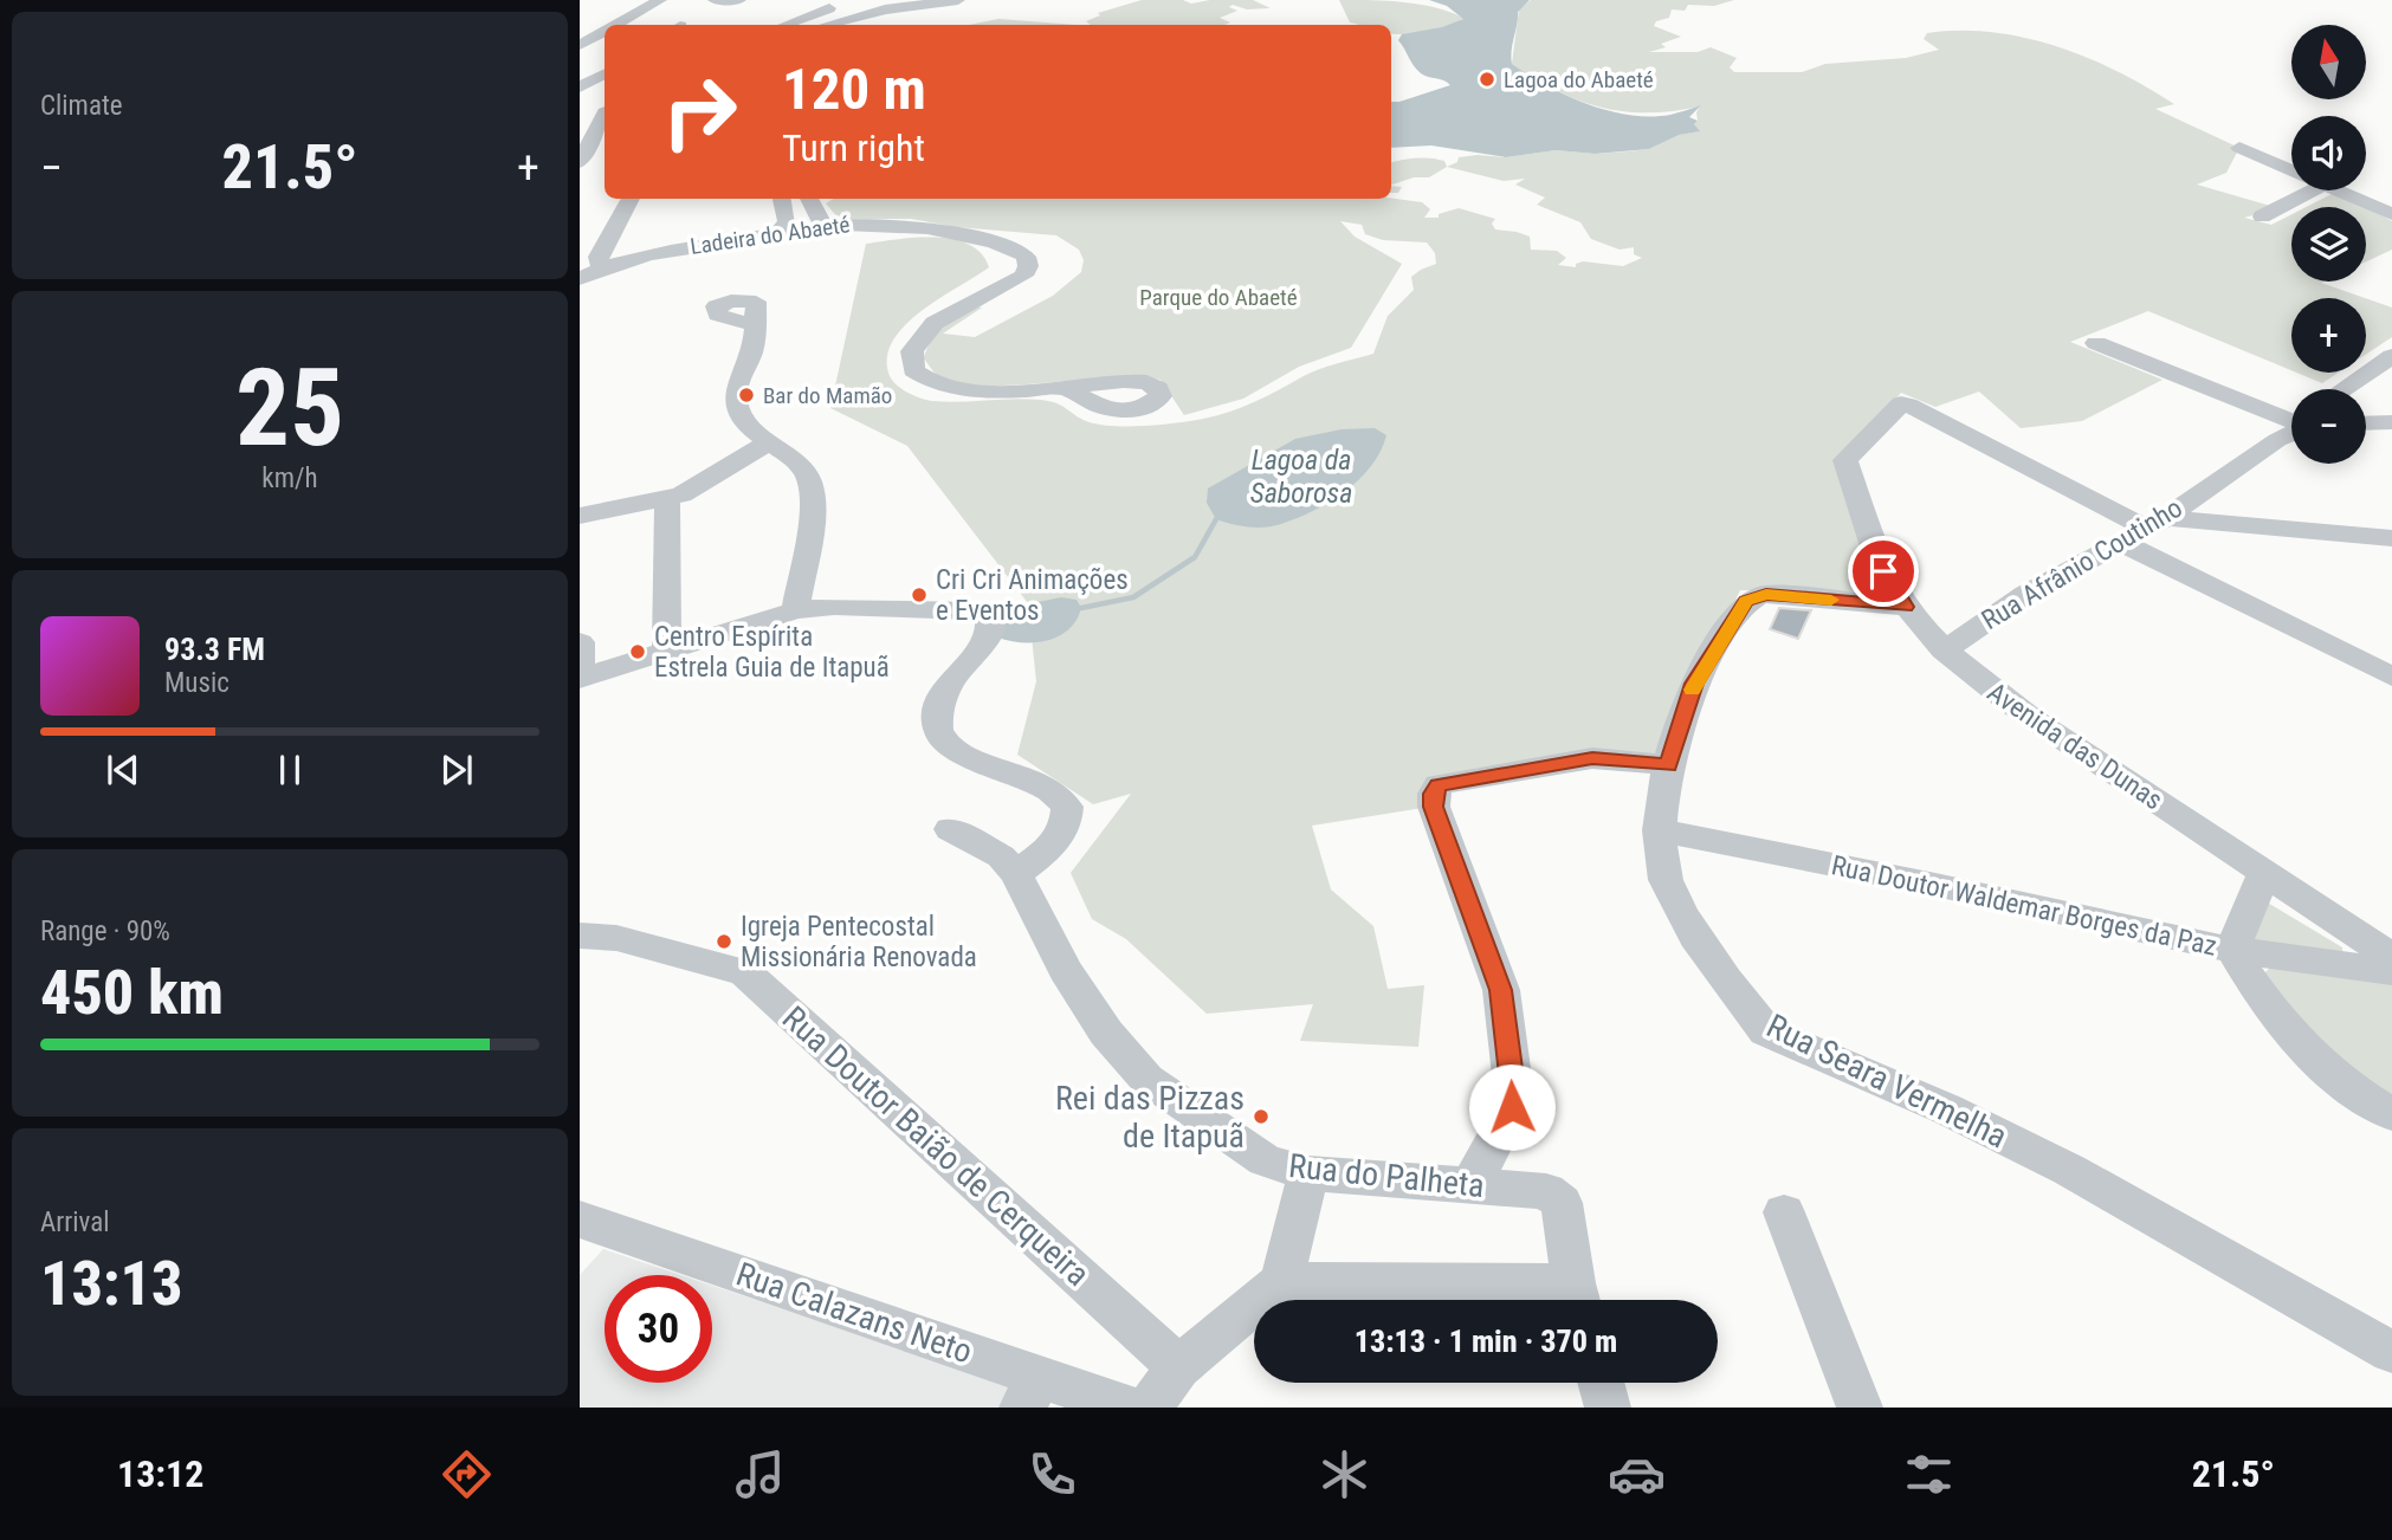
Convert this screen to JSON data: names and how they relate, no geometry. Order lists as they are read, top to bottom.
{
  "streets": {
    "street": [
      "Ladeira do Abaeté",
      "Rua Afrânio Coutinho",
      "Avenida das Dunas",
      "Rua Doutor Waldemar Borges da Paz",
      "Rua Seara Vermelha",
      "Rua Doutor Baião de Cerqueira",
      "Rua do Palheta",
      "Rua Calazans Neto"
    ]
  },
  "crossings": [
    ["Rua Afrânio Coutinho", "Avenida das Dunas"],
    ["Avenida das Dunas", "Rua Seara Vermelha"],
    ["Rua Doutor Waldemar Borges da Paz", "Rua Seara Vermelha"]
  ],
  "water": ["Lagoa da Saborosa"],
  "parks": ["Parque do Abaeté"],
  "places": [
    "Lagoa do Abaeté",
    "Bar do Mamão",
    "Cri Cri Animações e Eventos",
    "Centro Espírita Estrela Guia de Itapuã",
    "Igreja Pentecostal Missionária Renovada",
    "Rei das Pizzas de Itapuã"
  ],
  "north": "top",
  "page": {
    "tile": [
      "Climate",
      ["25", "km/h"],
      ["Range · 90%", "450 km"],
      ["Arrival", "13:13"]
    ],
    "map_buttons": ["+", "−"],
    "turn": ["120 m", "Turn right"],
    "heat": ["−", "21.5°", "+"],
    "song": ["93.3 FM", "Music"],
    "limit": "30",
    "trip": "13:13 · 1 min · 370 m",
    "tabs": ["13:12", "21.5°"]
  }
}
